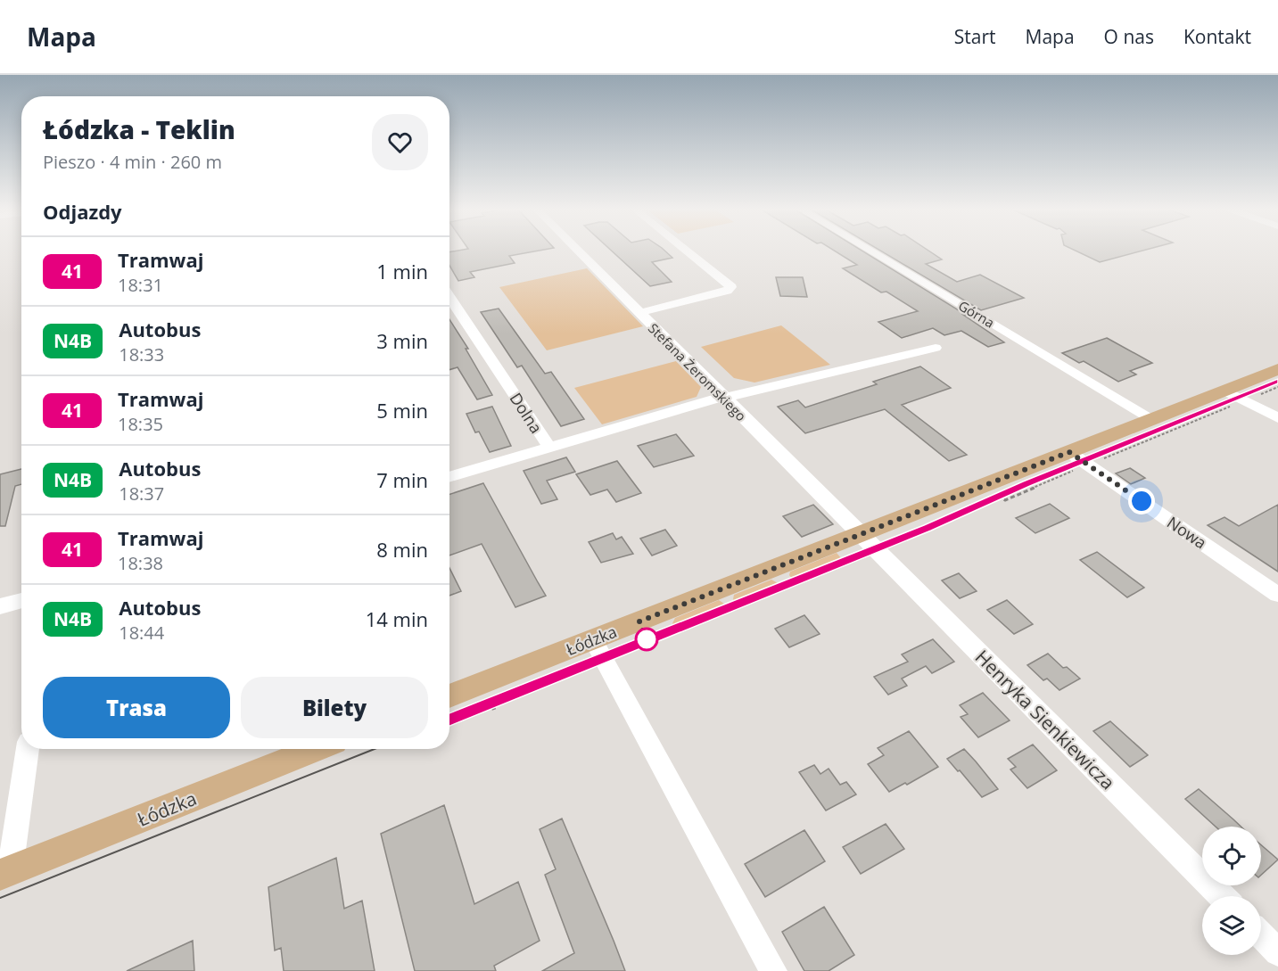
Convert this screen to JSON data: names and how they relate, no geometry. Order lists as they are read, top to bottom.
{
  "streets": {
    "main road": ["Łódzka"],
    "street": [
      "Górna",
      "Stefana Żeromskiego",
      "Dolna",
      "Nowa",
      "Henryka Sienkiewicza"
    ]
  },
  "crossings": [
    ["Górna", "Łódzka"],
    ["Stefana Żeromskiego", "Łódzka"],
    ["Stefana Żeromskiego", "Henryka Sienkiewicza"],
    ["Nowa", "Łódzka"],
    ["Łódzka", "Henryka Sienkiewicza"]
  ],
  "lines": ["tram line 41"],
  "page": {
    "header": "Mapa",
    "nav": [
      "Start",
      "Mapa",
      "O nas",
      "Kontakt"
    ],
    "heading": [
      ["Łódzka - Teklin", "Pieszo · 4 min · 260 m"],
      "Odjazdy"
    ],
    "list": [
      {
        "mark": "41",
        "name": "Tramwaj",
        "note": "18:31",
        "value": "1 min"
      },
      {
        "mark": "N4B",
        "name": "Autobus",
        "note": "18:33",
        "value": "3 min"
      },
      {
        "mark": "41",
        "name": "Tramwaj",
        "note": "18:35",
        "value": "5 min"
      },
      {
        "mark": "N4B",
        "name": "Autobus",
        "note": "18:37",
        "value": "7 min"
      },
      {
        "mark": "41",
        "name": "Tramwaj",
        "note": "18:38",
        "value": "8 min"
      },
      {
        "mark": "N4B",
        "name": "Autobus",
        "note": "18:44",
        "value": "14 min"
      }
    ],
    "buttons": ["Trasa", "Bilety"]
  }
}
